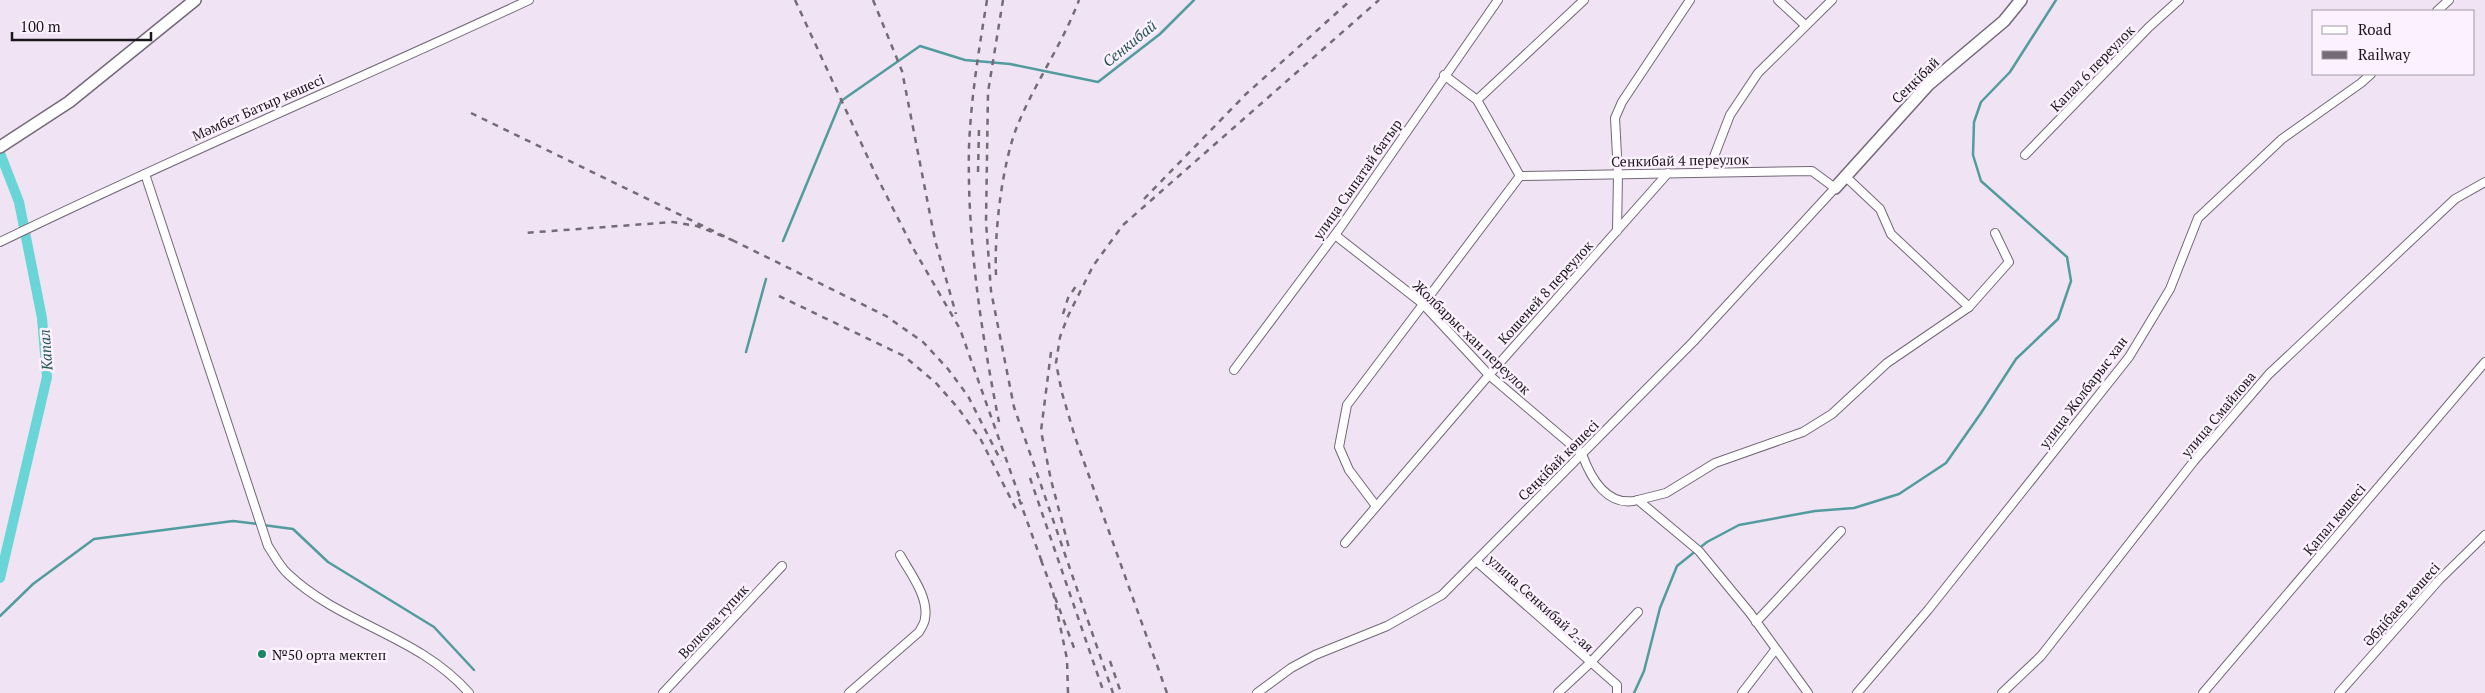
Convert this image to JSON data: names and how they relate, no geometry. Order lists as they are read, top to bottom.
{
  "streets": {
    "street": [
      "Капал 6 переулок",
      "Сеңкібай",
      "Мәмбет Батыр көшесі",
      "Сенкибай 4 переулок",
      "улица Сыпатай батыр",
      "Кошеней 8 переулок",
      "Жолбарыс хан переулок",
      "улица Жолбарыс хан",
      "улица Смайлова",
      "Сеңкібай көшесі",
      "Қапал көшесі",
      "улица Сенкибай 2-ая",
      "Әбдібаев көшесі",
      "Волкова тупик"
    ]
  },
  "crossings": [
    ["Сеңкібай", "Сенкибай 4 переулок"],
    ["Сеңкібай", "Сеңкібай көшесі"],
    ["Сенкибай 4 переулок", "Кошеней 8 переулок"],
    ["Сенкибай 4 переулок", "Сеңкібай көшесі"],
    ["улица Сыпатай батыр", "Жолбарыс хан переулок"],
    ["Кошеней 8 переулок", "Жолбарыс хан переулок"],
    ["Жолбарыс хан переулок", "Сеңкібай көшесі"],
    ["Сеңкібай көшесі", "улица Сенкибай 2-ая"]
  ],
  "water": ["Сенкибай", "Капал"],
  "places": ["№50 орта мектеп"],
  "legend": ["Road", "Railway"],
  "scale_bar": "100 m"
}
